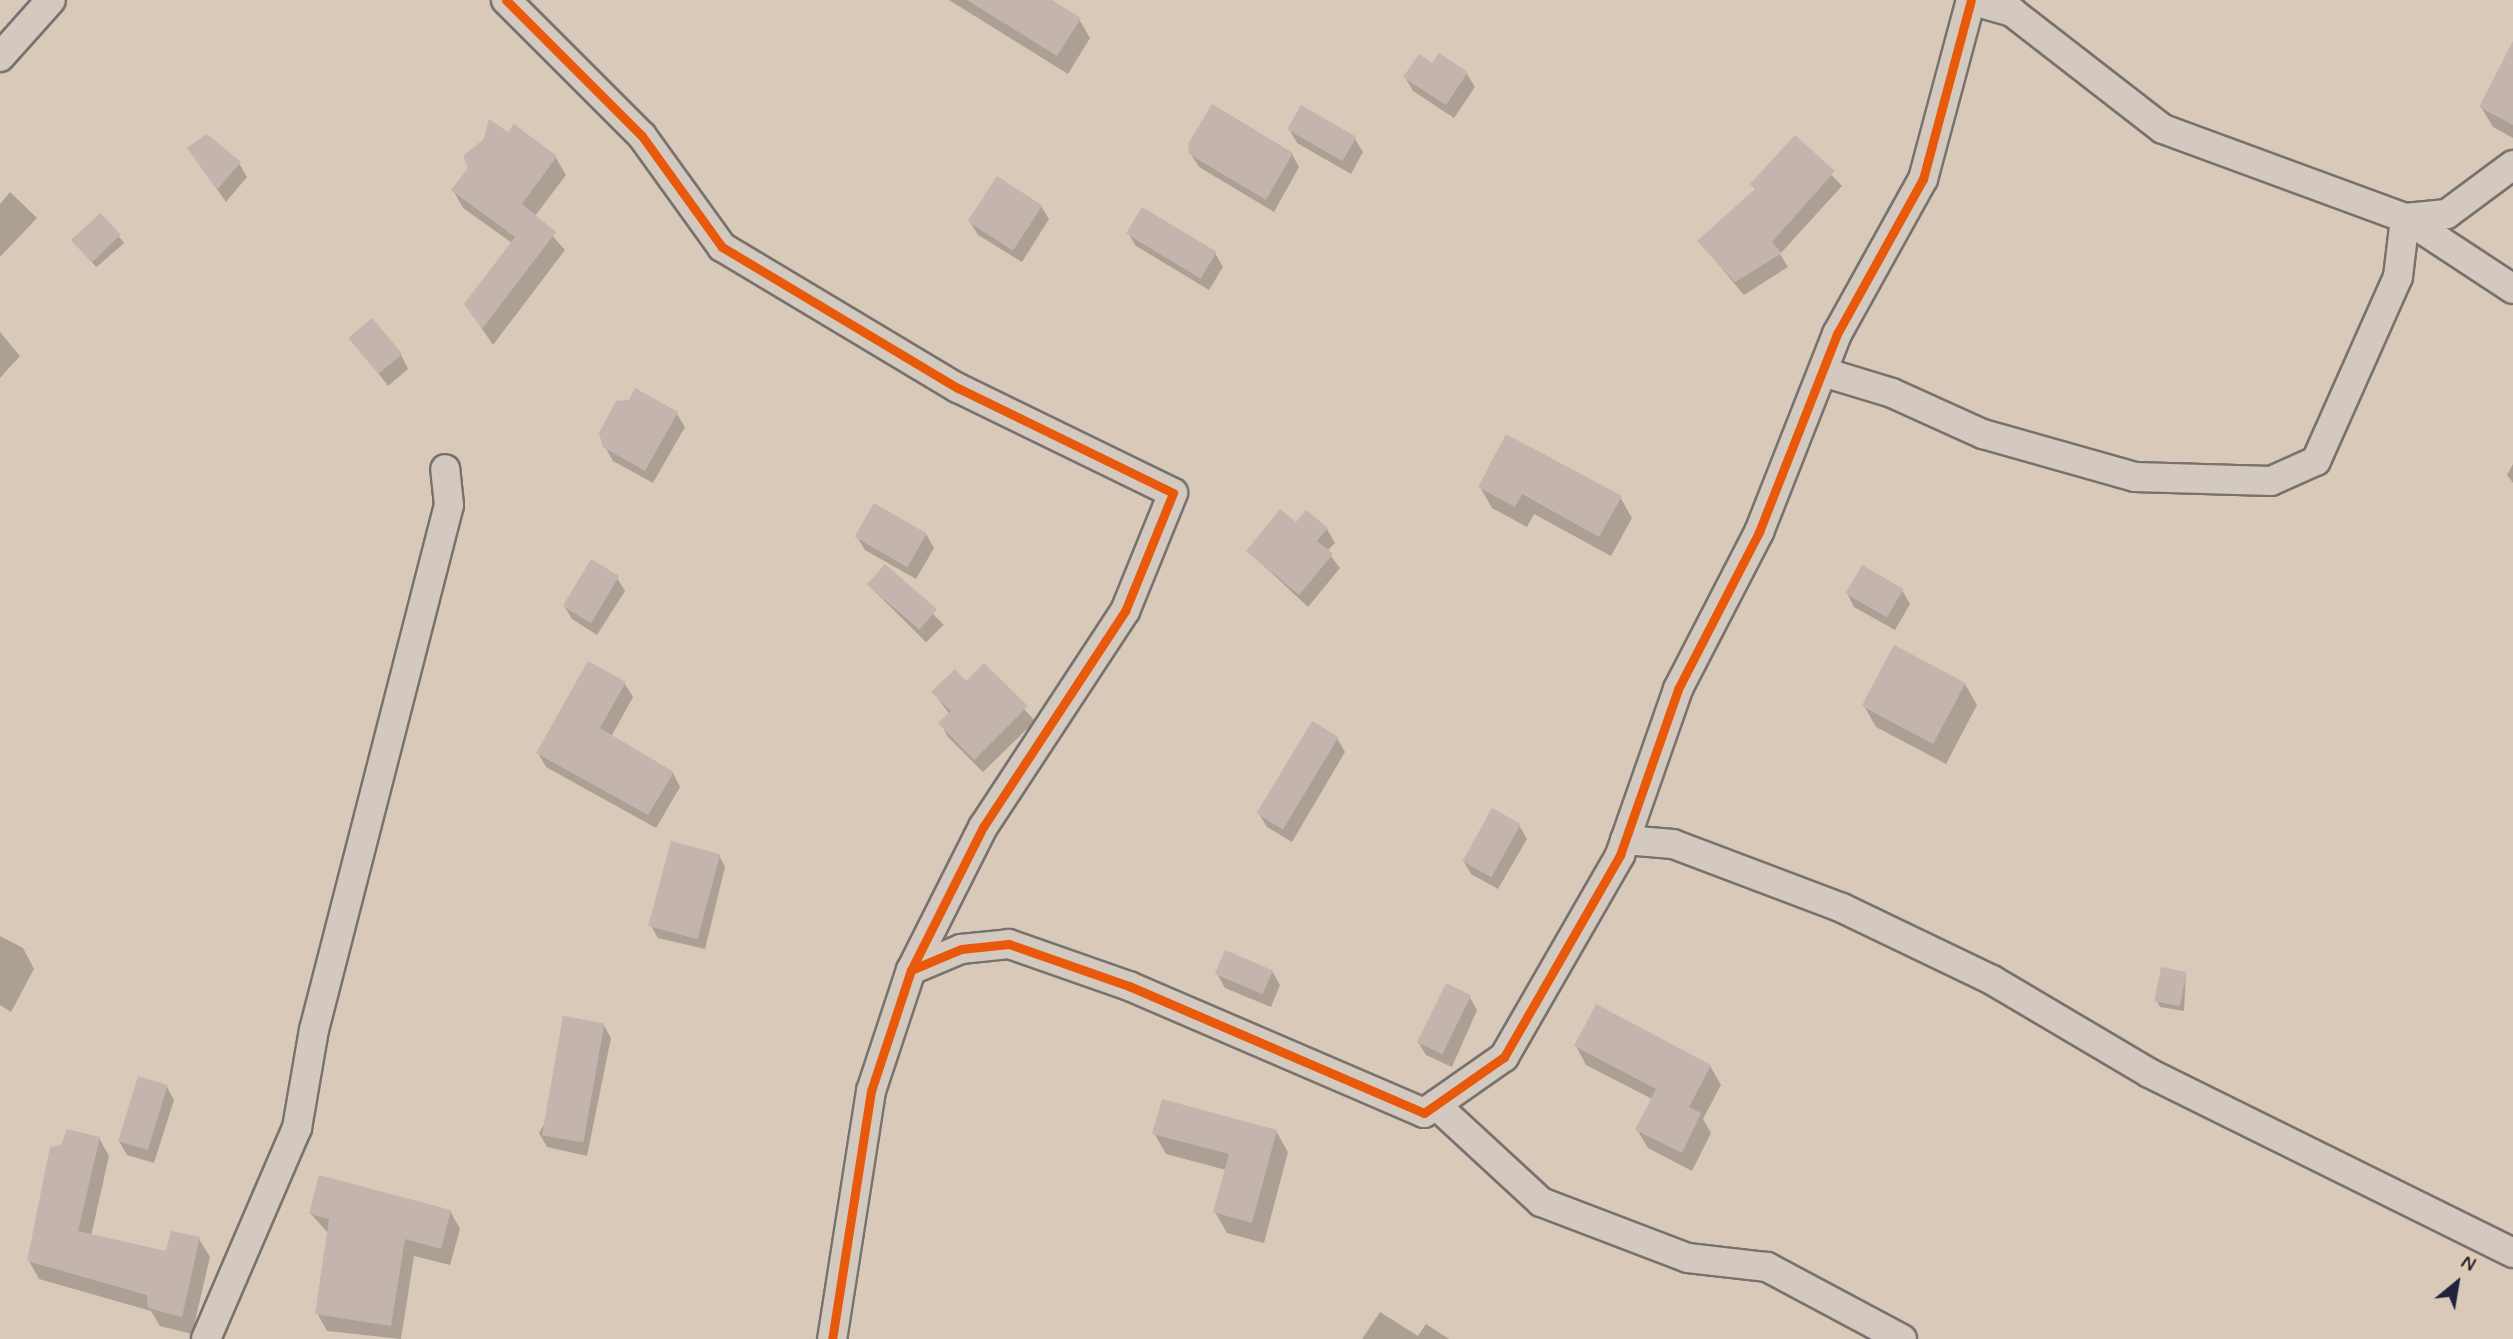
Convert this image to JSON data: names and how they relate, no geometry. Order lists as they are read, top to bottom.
{
  "north": "top right"
}
